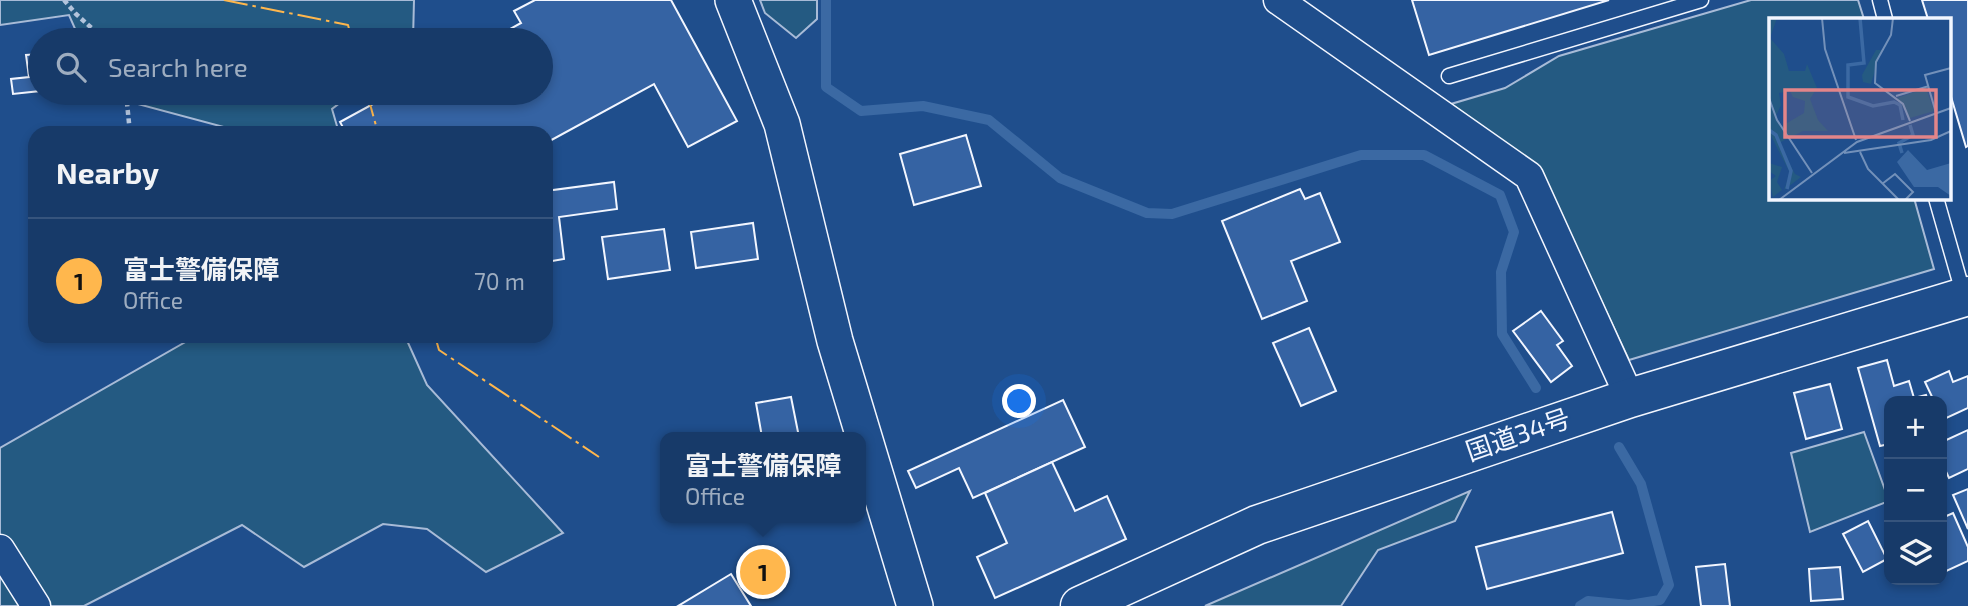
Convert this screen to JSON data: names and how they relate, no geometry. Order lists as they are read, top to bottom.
{
  "streets": {
    "highway": ["国道34号"]
  },
  "page": {
    "search": "Search here",
    "heading": "Nearby",
    "list": [
      {
        "mark": "1",
        "name": "富士警備保障",
        "note": "Office",
        "value": "70 m"
      }
    ],
    "map_buttons": ["+", "−"],
    "popup": ["富士警備保障", "Office"],
    "pins": "1"
  }
}
